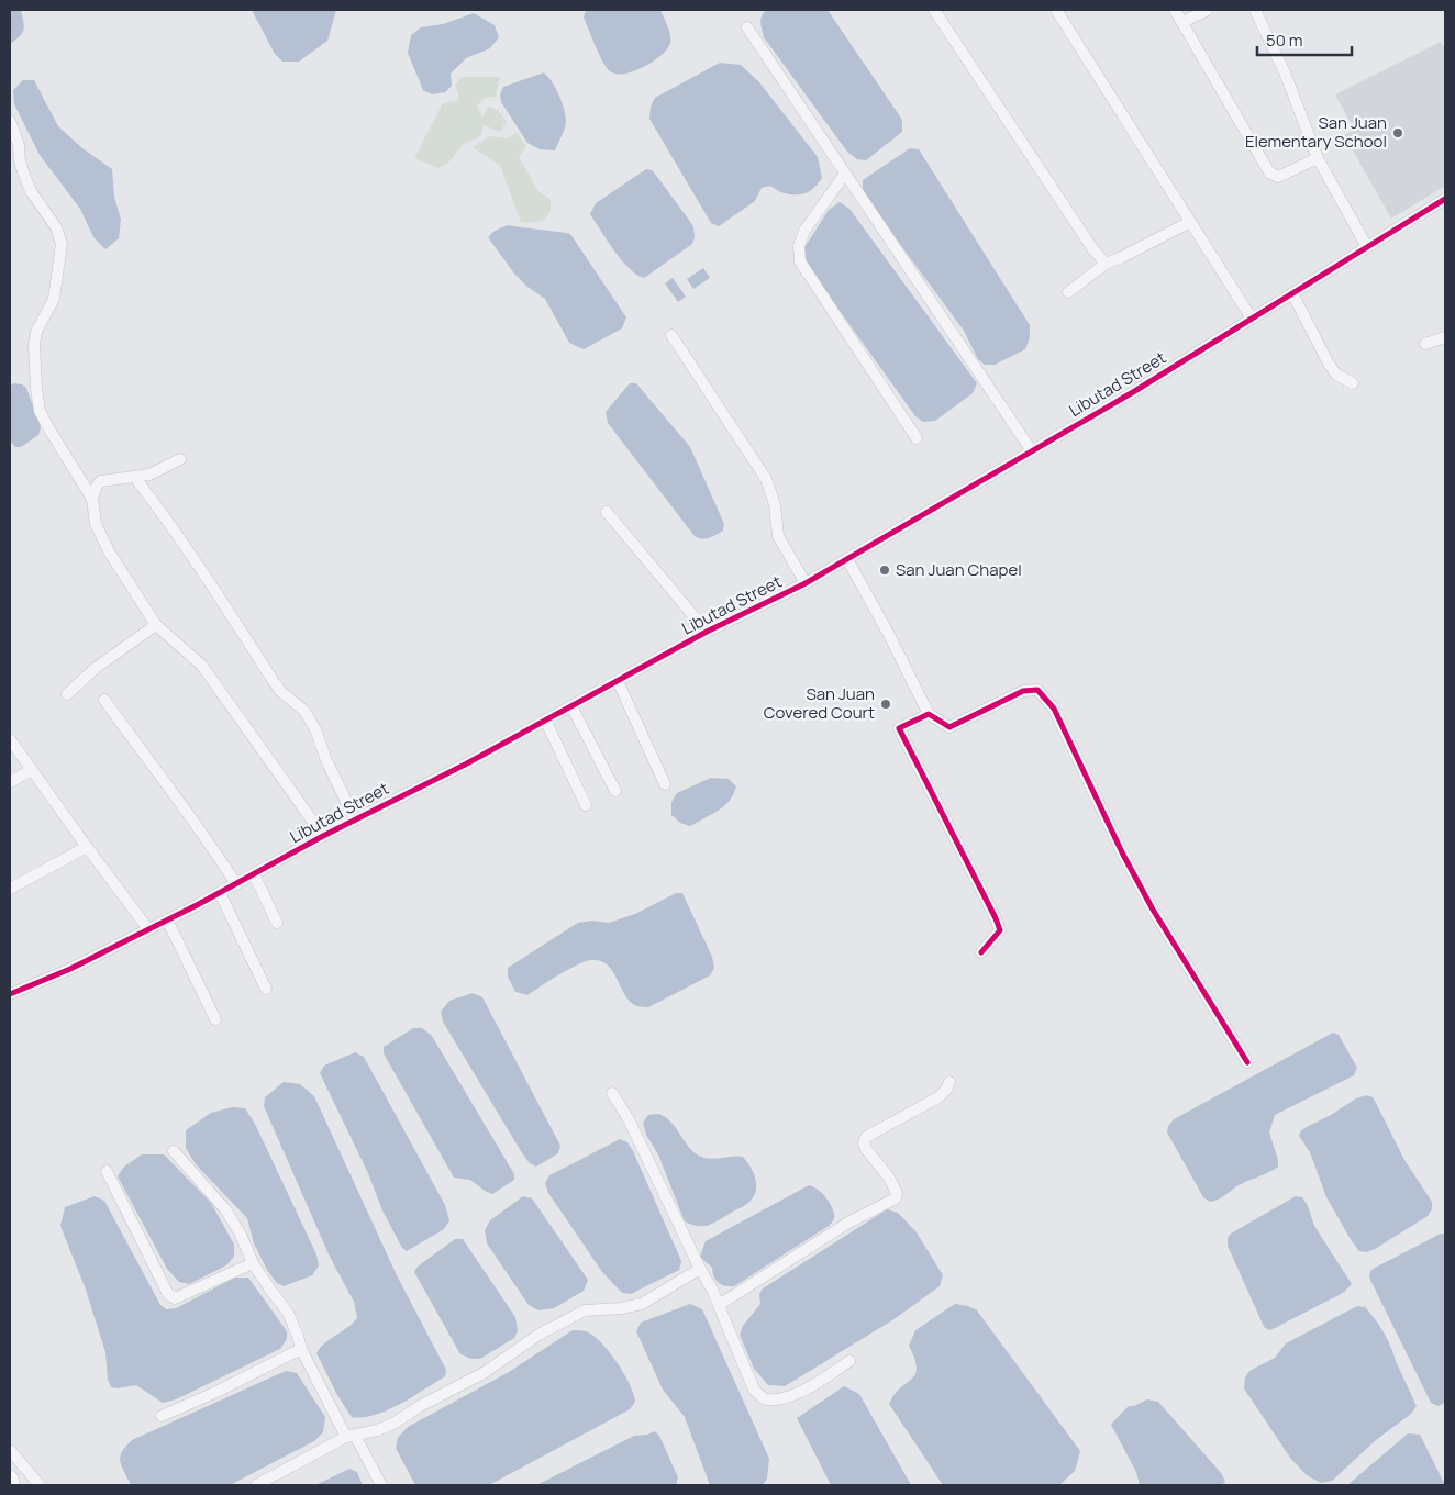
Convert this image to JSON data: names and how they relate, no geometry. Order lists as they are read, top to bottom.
{
  "streets": {
    "street": ["Libutad Street"]
  },
  "places": ["San Juan Elementary School", "San Juan Chapel", "San Juan Covered Court"],
  "scale_bar": "50 m"
}
